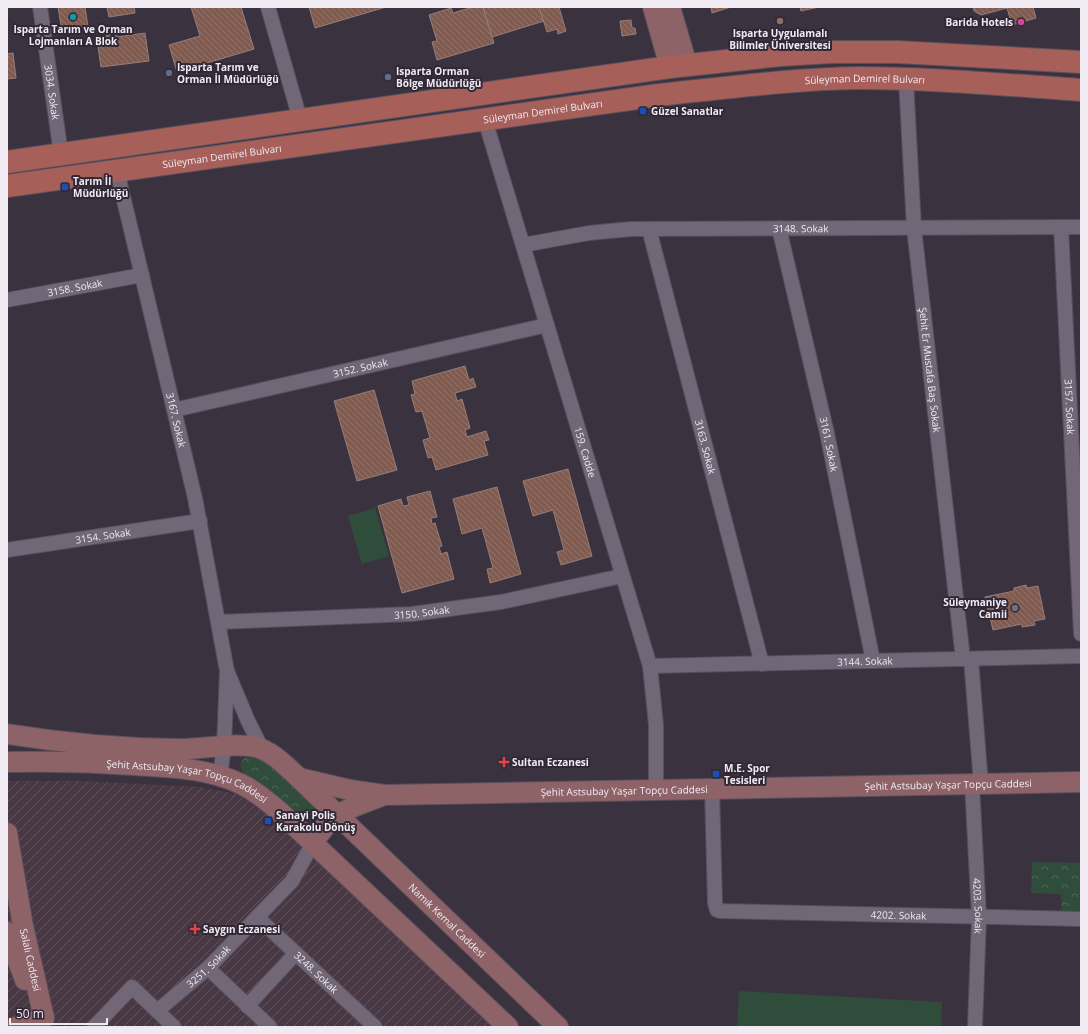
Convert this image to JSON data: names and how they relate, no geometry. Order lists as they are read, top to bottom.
{
  "streets": {
    "main road": ["Süleyman Demirel Bulvarı"],
    "street": [
      "3034. Sokak",
      "3148. Sokak",
      "3158. Sokak",
      "3152. Sokak",
      "Şehit Er Mustafa Baş Sokak",
      "3157. Sokak",
      "3167. Sokak",
      "3161. Sokak",
      "3163. Sokak",
      "159. Cadde",
      "3154. Sokak",
      "3150. Sokak",
      "3144. Sokak",
      "Şehit Astsubay Yaşar Topçu Caddesi",
      "4203. Sokak",
      "4202. Sokak",
      "Namık Kemal Caddesi",
      "Salalı Caddesi",
      "3251. Sokak",
      "3248. Sokak"
    ]
  },
  "crossings": [
    ["Süleyman Demirel Bulvarı", "Şehit Er Mustafa Baş Sokak"],
    ["Süleyman Demirel Bulvarı", "3167. Sokak"],
    ["Süleyman Demirel Bulvarı", "159. Cadde"],
    ["3148. Sokak", "Şehit Er Mustafa Baş Sokak"],
    ["3148. Sokak", "3157. Sokak"],
    ["3148. Sokak", "3161. Sokak"],
    ["3148. Sokak", "3163. Sokak"],
    ["3148. Sokak", "159. Cadde"],
    ["3158. Sokak", "3167. Sokak"],
    ["3152. Sokak", "3167. Sokak"],
    ["3152. Sokak", "159. Cadde"],
    ["Şehit Er Mustafa Baş Sokak", "3144. Sokak"],
    ["Şehit Er Mustafa Baş Sokak", "Şehit Astsubay Yaşar Topçu Caddesi"],
    ["Şehit Er Mustafa Baş Sokak", "4203. Sokak"],
    ["3167. Sokak", "3154. Sokak"],
    ["3167. Sokak", "3150. Sokak"],
    ["3167. Sokak", "Şehit Astsubay Yaşar Topçu Caddesi"],
    ["3161. Sokak", "3144. Sokak"],
    ["3163. Sokak", "3144. Sokak"],
    ["159. Cadde", "3150. Sokak"],
    ["159. Cadde", "3144. Sokak"],
    ["159. Cadde", "Şehit Astsubay Yaşar Topçu Caddesi"],
    ["Şehit Astsubay Yaşar Topçu Caddesi", "4203. Sokak"],
    ["Şehit Astsubay Yaşar Topçu Caddesi", "4202. Sokak"],
    ["Şehit Astsubay Yaşar Topçu Caddesi", "Namık Kemal Caddesi"],
    ["Şehit Astsubay Yaşar Topçu Caddesi", "3251. Sokak"],
    ["4203. Sokak", "4202. Sokak"],
    ["3251. Sokak", "3248. Sokak"]
  ],
  "places": {
    "other": [
      "Isparta Tarım ve Orman Lojmanları A Blok",
      "Isparta Uygulamalı Bilimler Üniversitesi",
      "Barida Hotels",
      "Isparta Tarım ve Orman İl Müdürlüğü",
      "Isparta Orman Bölge Müdürlüğü",
      "Süleymaniye Camii"
    ],
    "transit": [
      "Güzel Sanatlar",
      "Tarım İl Müdürlüğü",
      "M.E. Spor Tesisleri",
      "Sanayi Polis Karakolu Dönüş"
    ],
    "health": ["Sultan Eczanesi", "Saygın Eczanesi"]
  },
  "scale_bar": "50 m"
}
